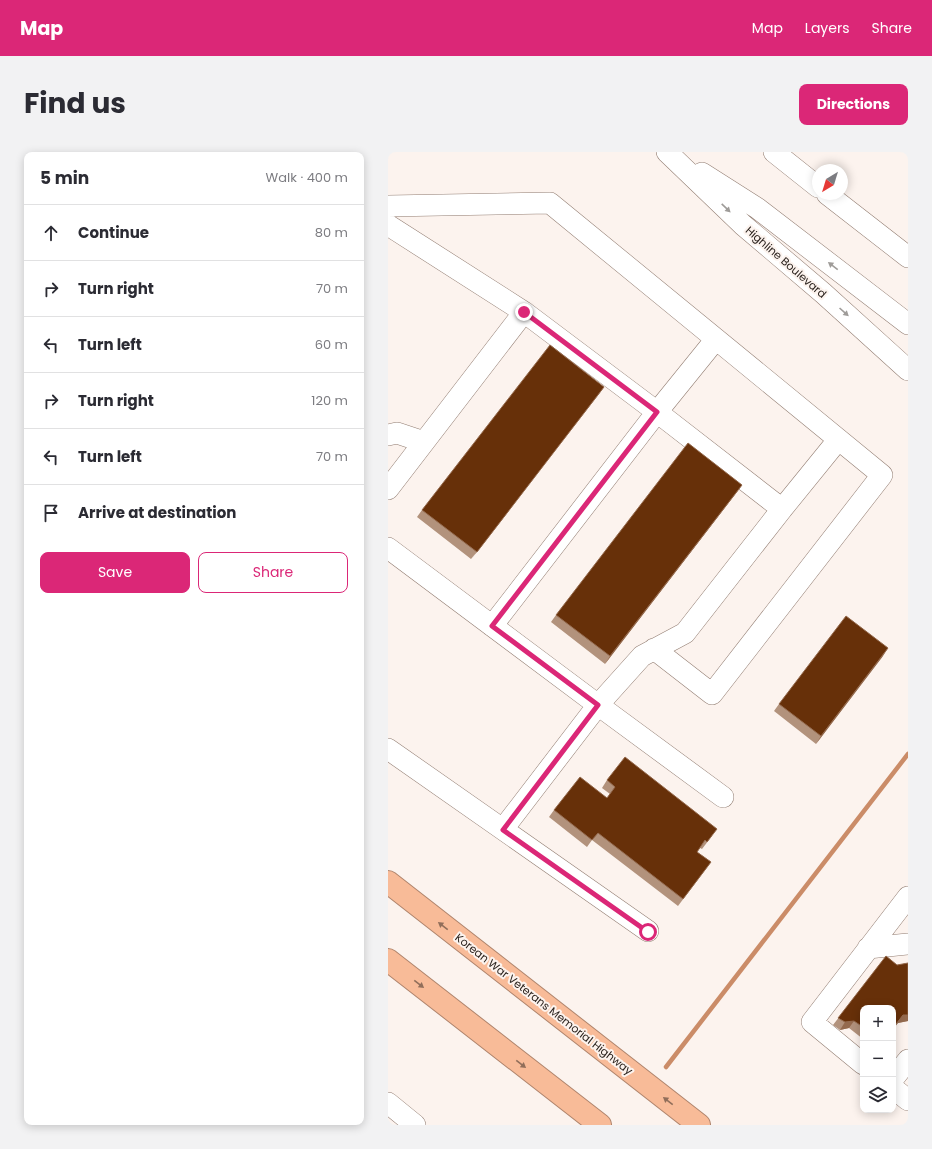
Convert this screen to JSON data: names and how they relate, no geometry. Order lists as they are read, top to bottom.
{
  "streets": {
    "highway": ["Korean War Veterans Memorial Highway"],
    "street": ["Highline Boulevard"]
  },
  "north": "bottom left",
  "page": {
    "header": "Map",
    "nav": ["Map", "Layers", "Share"],
    "title": "Find us",
    "buttons": [
      "Directions",
      ["Save", "Share"]
    ],
    "heading": ["5 min", "Walk · 400 m"],
    "list": [
      ["Continue", "80 m"],
      ["Turn right", "70 m"],
      ["Turn left", "60 m"],
      ["Turn right", "120 m"],
      ["Turn left", "70 m"],
      "Arrive at destination"
    ],
    "map_buttons": ["+", "−"]
  }
}
